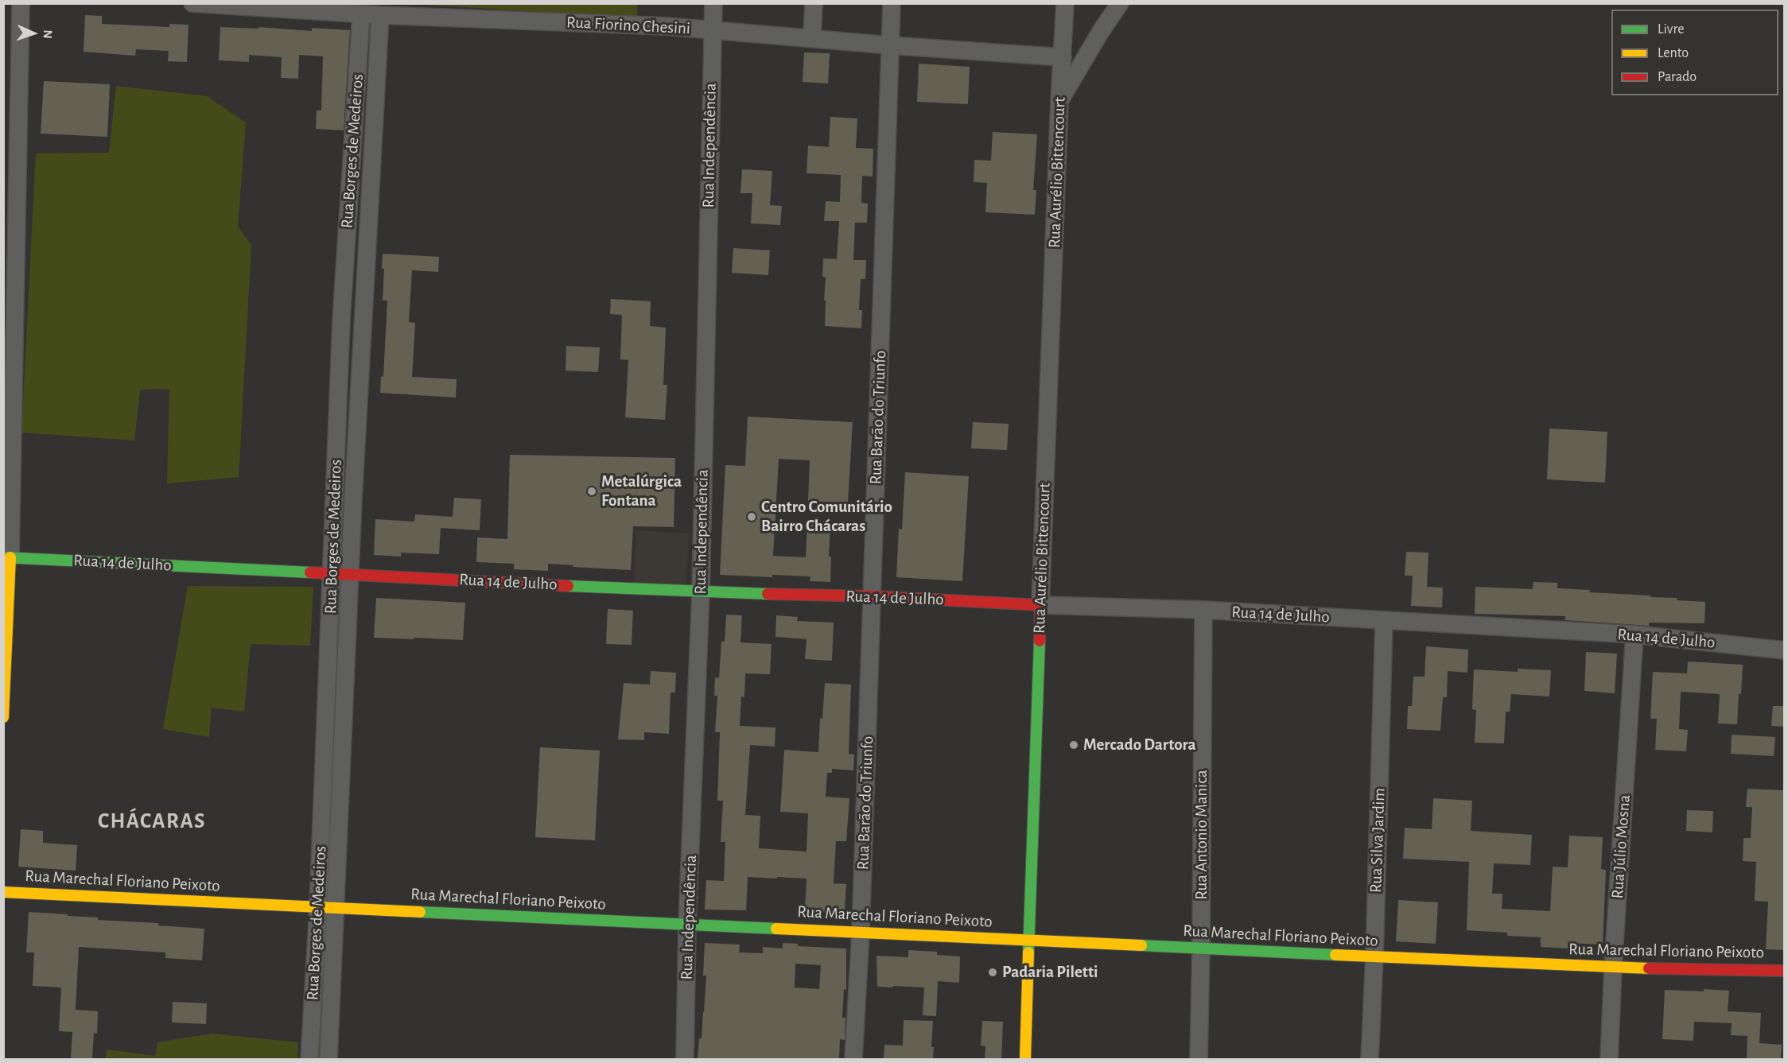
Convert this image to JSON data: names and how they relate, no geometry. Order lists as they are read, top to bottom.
{
  "streets": {
    "street": [
      "Rua Fiorino Chesini",
      "Rua Independência",
      "Rua Borges de Medeiros",
      "Rua Aurélio Bittencourt",
      "Rua Barão do Triunfo",
      "Rua 14 de Julho",
      "Rua Antonio Manica",
      "Rua Silva Jardim",
      "Rua Júlio Mosna",
      "Rua Marechal Floriano Peixoto"
    ]
  },
  "crossings": [
    ["Rua Fiorino Chesini", "Rua Independência"],
    ["Rua Fiorino Chesini", "Rua Borges de Medeiros"],
    ["Rua Fiorino Chesini", "Rua Aurélio Bittencourt"],
    ["Rua Fiorino Chesini", "Rua Barão do Triunfo"],
    ["Rua Independência", "Rua 14 de Julho"],
    ["Rua Independência", "Rua Marechal Floriano Peixoto"],
    ["Rua Borges de Medeiros", "Rua 14 de Julho"],
    ["Rua Borges de Medeiros", "Rua Marechal Floriano Peixoto"],
    ["Rua Aurélio Bittencourt", "Rua 14 de Julho"],
    ["Rua Aurélio Bittencourt", "Rua Marechal Floriano Peixoto"],
    ["Rua Barão do Triunfo", "Rua 14 de Julho"],
    ["Rua Barão do Triunfo", "Rua Marechal Floriano Peixoto"],
    ["Rua 14 de Julho", "Rua Antonio Manica"],
    ["Rua 14 de Julho", "Rua Silva Jardim"],
    ["Rua 14 de Julho", "Rua Júlio Mosna"],
    ["Rua Antonio Manica", "Rua Marechal Floriano Peixoto"],
    ["Rua Silva Jardim", "Rua Marechal Floriano Peixoto"],
    ["Rua Júlio Mosna", "Rua Marechal Floriano Peixoto"]
  ],
  "districts": ["CHÁCARAS"],
  "places": [
    "Metalúrgica Fontana",
    "Centro Comunitário Bairro Chácaras",
    "Mercado Dartora",
    "Padaria Piletti"
  ],
  "legend": ["Livre", "Lento", "Parado"],
  "north": "right"
}
